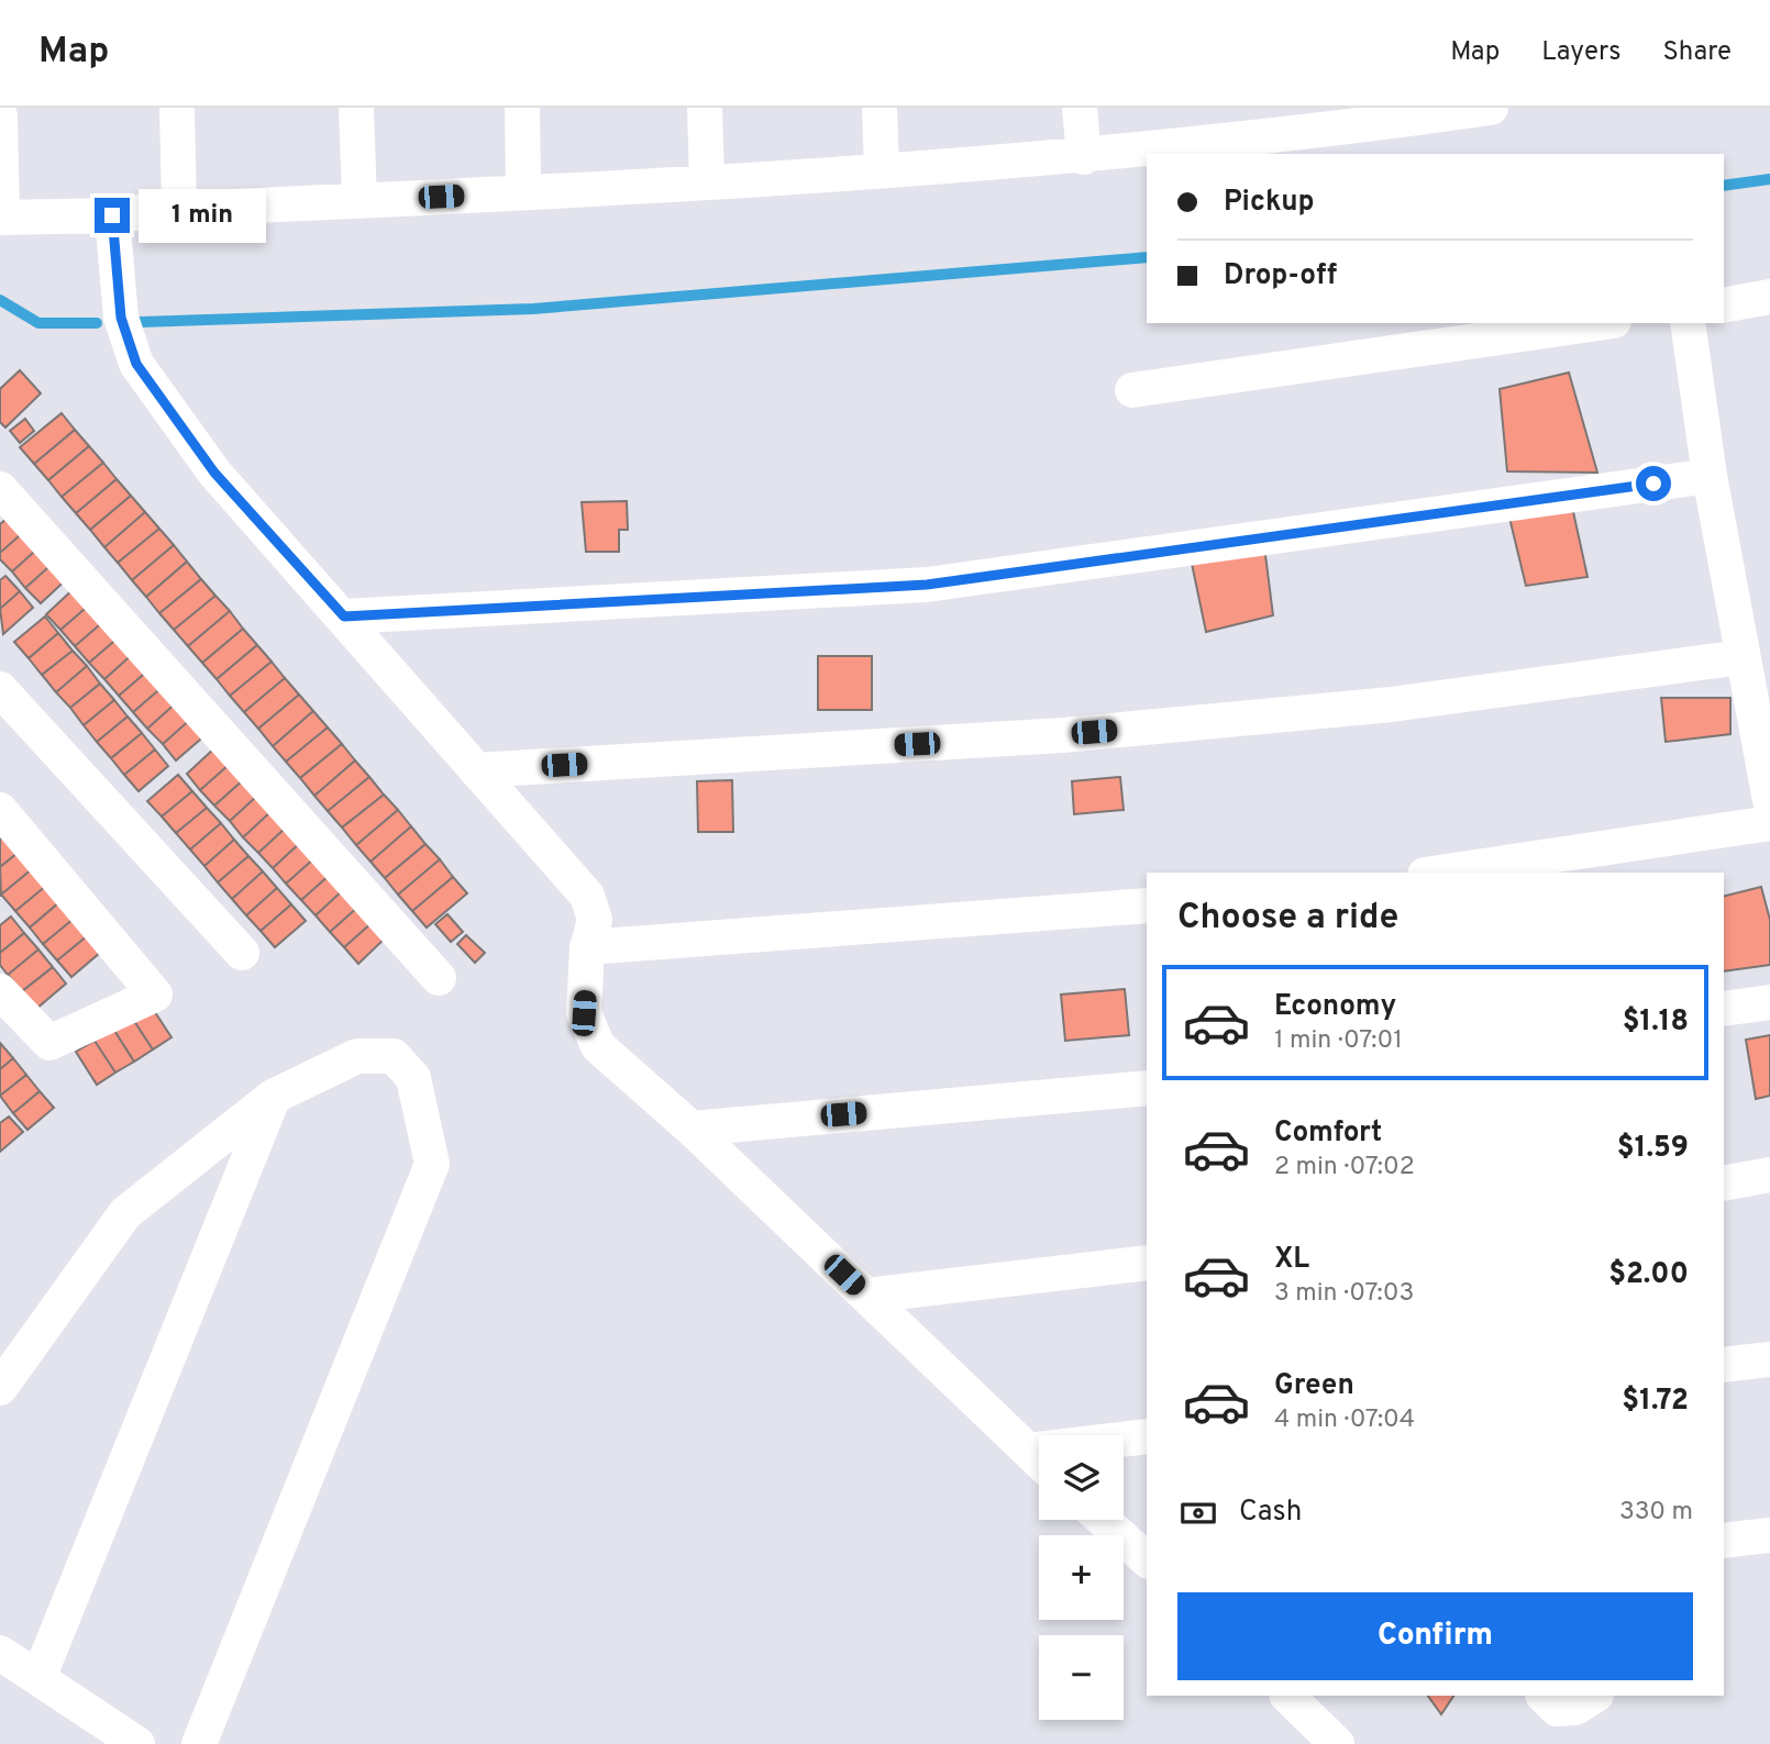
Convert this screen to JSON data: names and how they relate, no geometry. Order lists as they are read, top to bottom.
{
  "page": {
    "header": "Map",
    "nav": ["Map", "Layers", "Share"],
    "banner": ["Pickup", "Drop-off"],
    "bubble": "1 min",
    "heading": "Choose a ride",
    "list": [
      {
        "name": "Economy",
        "note": "1 min · 07:01",
        "value": "$1.18"
      },
      {
        "name": "Comfort",
        "note": "2 min · 07:02",
        "value": "$1.59"
      },
      {
        "name": "XL",
        "note": "3 min · 07:03",
        "value": "$2.00"
      },
      {
        "name": "Green",
        "note": "4 min · 07:04",
        "value": "$1.72"
      }
    ],
    "map_buttons": ["+", "−"],
    "pay": ["Cash", "330 m"],
    "buttons": "Confirm"
  }
}
